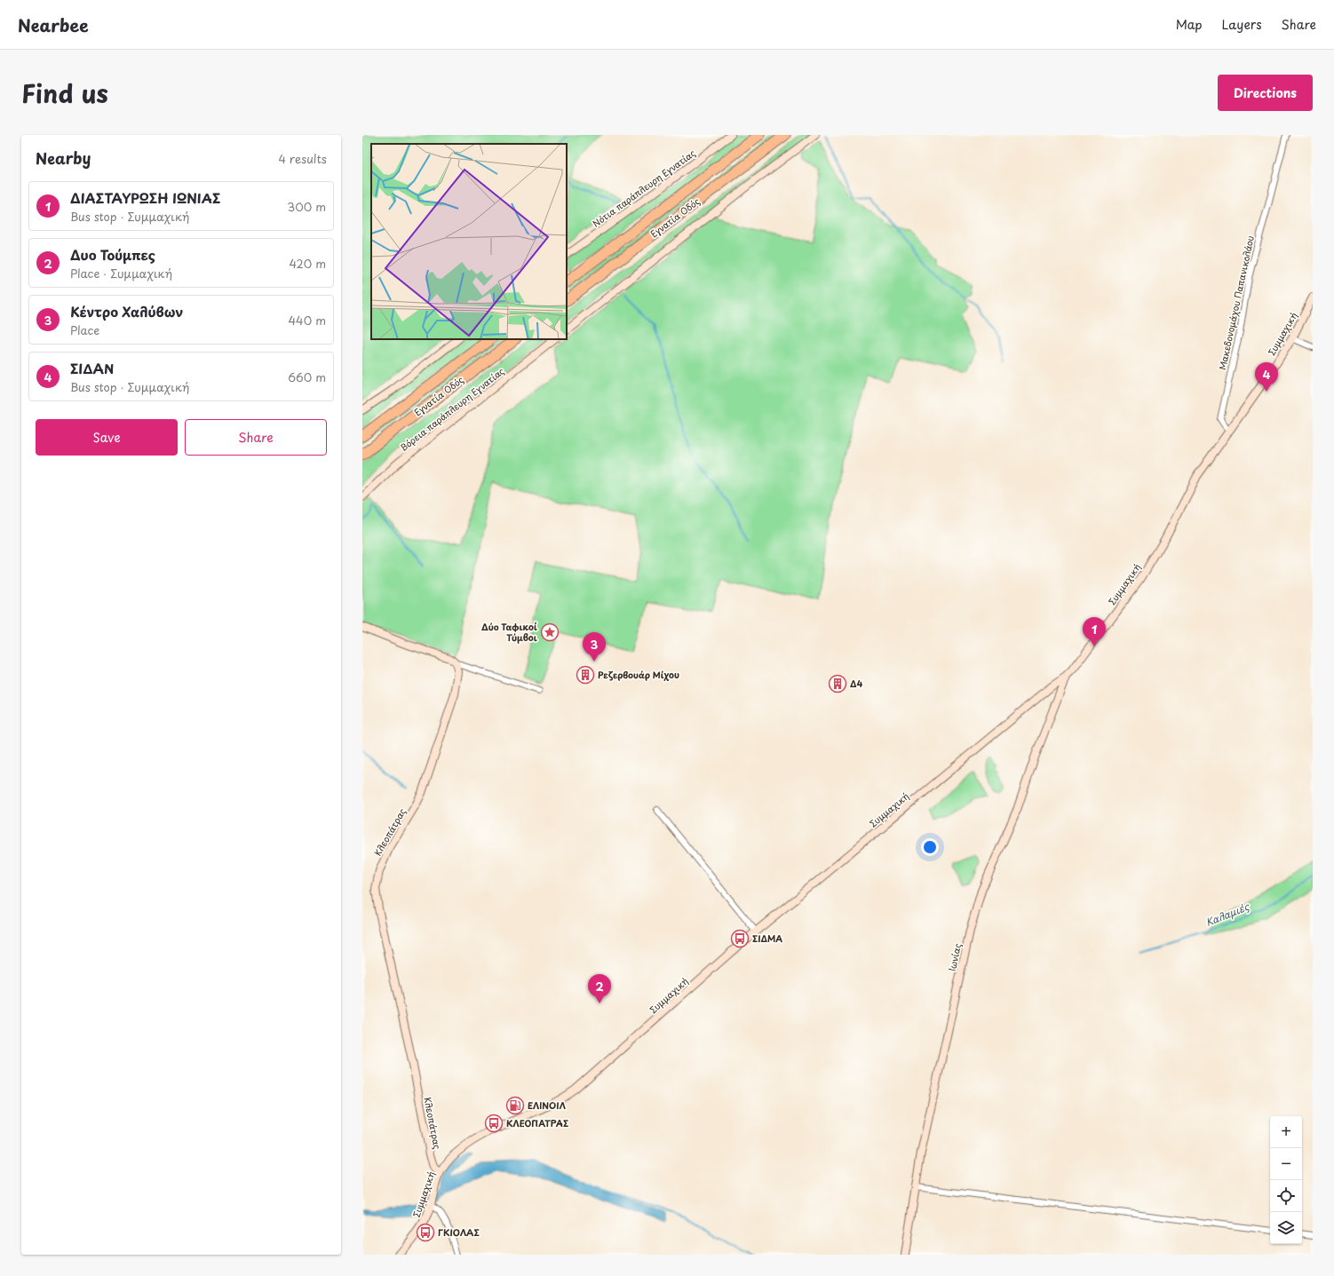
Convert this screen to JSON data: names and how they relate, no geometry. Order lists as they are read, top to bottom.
{
  "streets": {
    "highway": ["Εγνατία Οδός"],
    "street": [
      "Νότια παράπλευρη Εγνατίας",
      "Μακεδονομάχου Παπανικολάου",
      "Συμμαχική",
      "Βόρεια παράπλευρη Εγνατίας",
      "Κλεοπάτρας",
      "Ιωνίας"
    ]
  },
  "crossings": [
    ["Μακεδονομάχου Παπανικολάου", "Συμμαχική"],
    ["Συμμαχική", "Κλεοπάτρας"],
    ["Συμμαχική", "Ιωνίας"]
  ],
  "water": ["Καλαμιές"],
  "places": {
    "place": ["Δύο Ταφικοί Τύμβοι"],
    "building": ["Ρεζερβουάρ Μίχου", "Δ4"],
    "bus stop": ["ΣΙΔΜΑ", "ΚΛΕΟΠΑΤΡΑΣ", "ΓΚΙΟΛΑΣ"],
    "fuel station": ["ΕΛΙΝΟΙΛ"]
  },
  "page": {
    "header": "Nearbee",
    "nav": ["Map", "Layers", "Share"],
    "title": "Find us",
    "buttons": [
      "Directions",
      ["Save", "Share"]
    ],
    "heading": ["Nearby", "4 results"],
    "list": [
      {
        "mark": "1",
        "name": "ΔΙΑΣΤΑΥΡΩΣΗ ΙΩΝΙΑΣ",
        "note": "Bus stop · Συμμαχική",
        "value": "300 m"
      },
      {
        "mark": "2",
        "name": "Δυο Τούμπες",
        "note": "Place · Συμμαχική",
        "value": "420 m"
      },
      {
        "mark": "3",
        "name": "Κέντρο Χαλύβων",
        "note": "Place",
        "value": "440 m"
      },
      {
        "mark": "4",
        "name": "ΣΙΔΑΝ",
        "note": "Bus stop · Συμμαχική",
        "value": "660 m"
      }
    ],
    "pins": [
      "4",
      "1",
      "3",
      "2"
    ],
    "map_buttons": ["+", "−"]
  }
}
